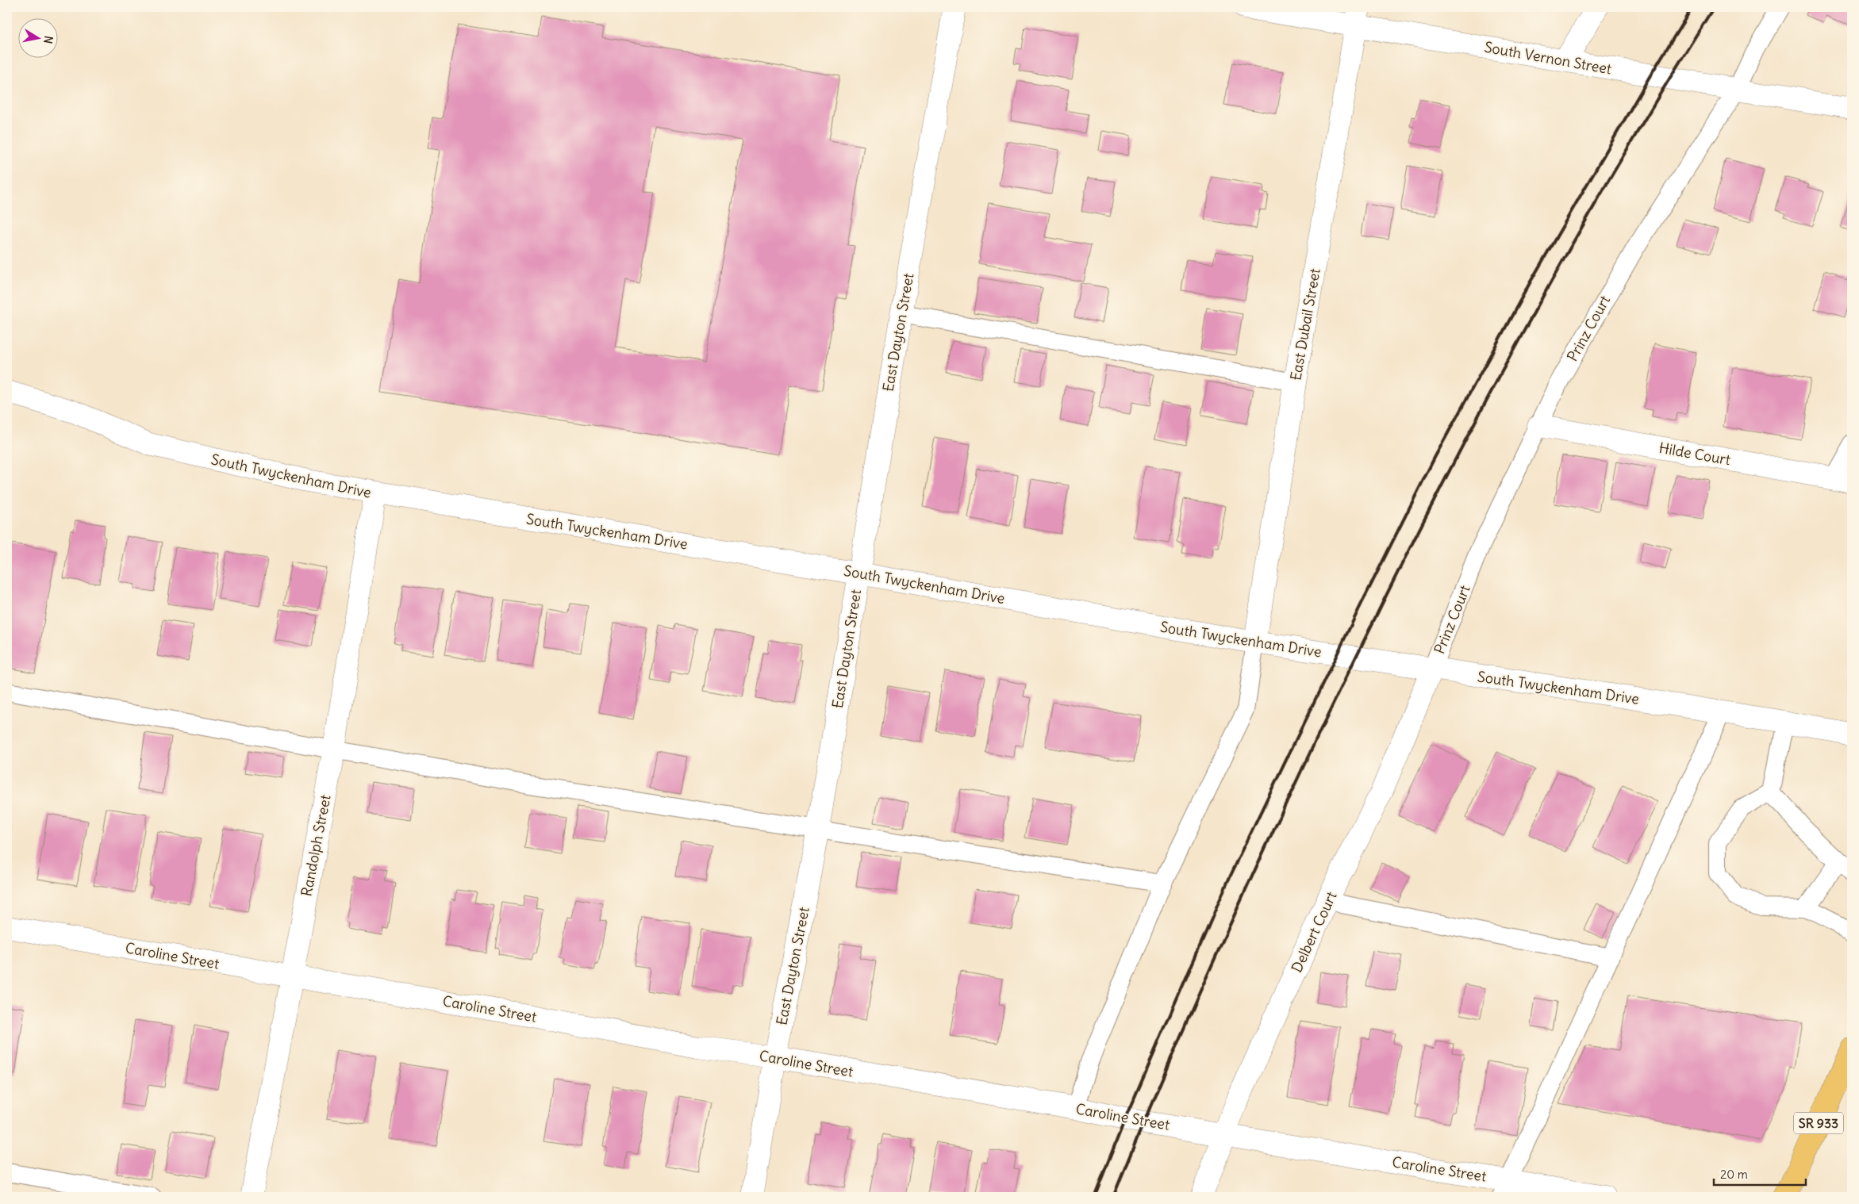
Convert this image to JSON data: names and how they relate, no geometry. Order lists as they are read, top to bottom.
{
  "streets": {
    "main road": ["SR 933"],
    "street": [
      "South Vernon Street",
      "East Dubail Street",
      "East Dayton Street",
      "Hilde Court",
      "South Twyckenham Drive",
      "Randolph Street",
      "Delbert Court",
      "Caroline Street"
    ],
    "lane": ["Prinz Court"]
  },
  "crossings": [
    ["South Vernon Street", "East Dubail Street"],
    ["South Vernon Street", "Prinz Court"],
    ["East Dubail Street", "South Twyckenham Drive"],
    ["Prinz Court", "Hilde Court"],
    ["Prinz Court", "South Twyckenham Drive"],
    ["Prinz Court", "Delbert Court"],
    ["East Dayton Street", "South Twyckenham Drive"],
    ["East Dayton Street", "Caroline Street"],
    ["South Twyckenham Drive", "Randolph Street"],
    ["South Twyckenham Drive", "Delbert Court"],
    ["Randolph Street", "Caroline Street"],
    ["Delbert Court", "Caroline Street"]
  ],
  "scale_bar": "20 m",
  "north": "right"
}
